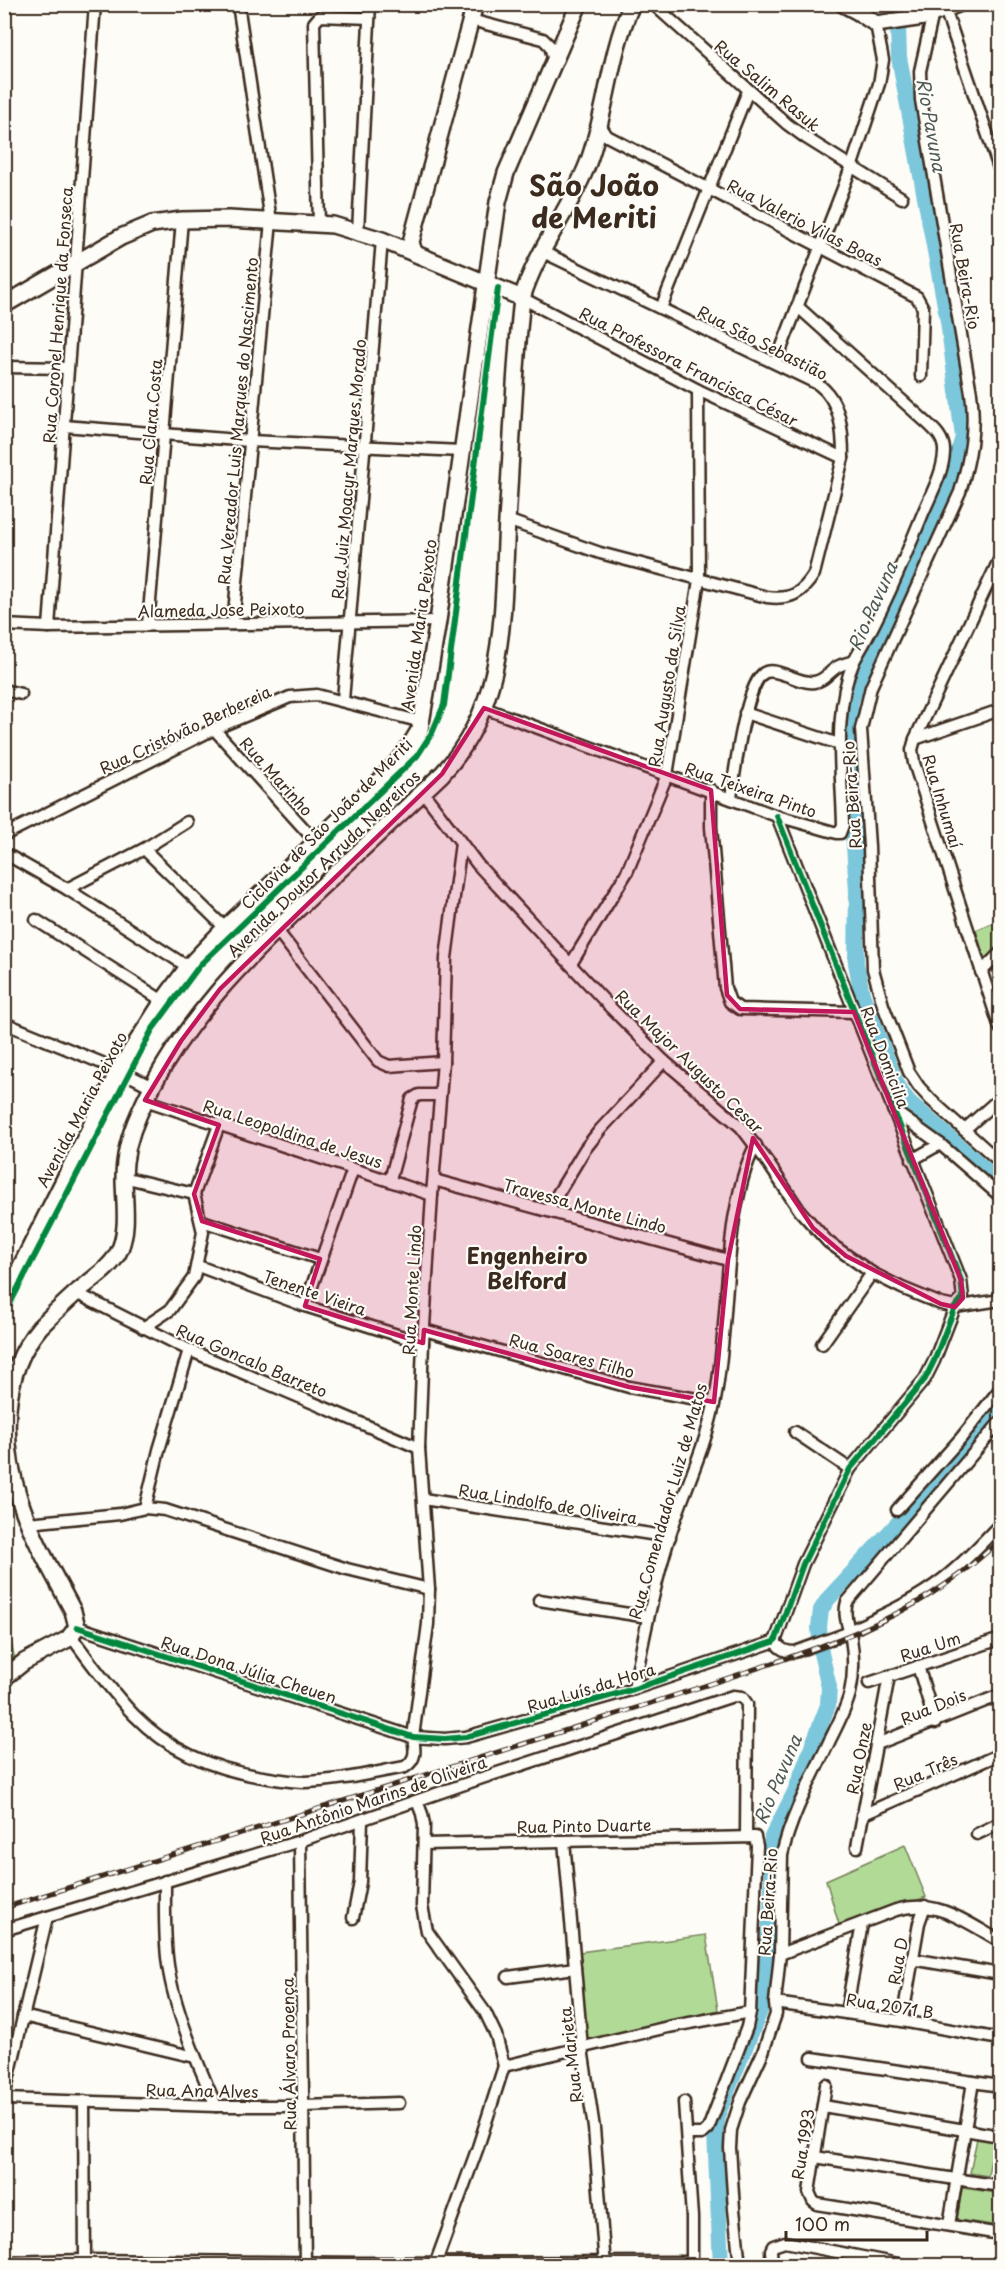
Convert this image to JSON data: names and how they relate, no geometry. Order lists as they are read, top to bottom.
{
  "streets": {
    "main road": ["Avenida Maria Peixoto", "Avenida Doutor Arruda Negreiros"],
    "street": [
      "Rua Salim Rasuk",
      "Rua Valerio Vilas Boas",
      "Rua Beira-Rio",
      "Rua Coronel Henrique da Fonseca",
      "Rua São Sebastião",
      "Rua Professora Francisca César",
      "Rua Vereador Luis Marques do Nascimento",
      "Rua Clara Costa",
      "Rua Juiz Moacyr Marques Morado",
      "Alameda Jose Peixoto",
      "Rua Augusto da Silva",
      "Rua Cristóvão Berbereia",
      "Rua Marinho",
      "Rua Teixeira Pinto",
      "Rua Inhumaí",
      "Rua Domicilia",
      "Rua Major Augusto Cesar",
      "Rua Leopoldina de Jesus",
      "Travessa Monte Lindo",
      "Rua Monte Lindo",
      "Tenente Vieira",
      "Rua Soares Filho",
      "Rua Goncalo Barreto",
      "Rua Comendador Luiz de Matos",
      "Rua Lindolfo de Oliveira",
      "Rua Um",
      "Rua Dona Júlia Cheuen",
      "Rua Luís da Hora",
      "Rua Dois",
      "Rua Onze",
      "Rua Três",
      "Rua Antônio Marins de Oliveira",
      "Rua Pinto Duarte",
      "Rua D",
      "Rua 2071 B",
      "Rua Álvaro Proença",
      "Rua Marieta",
      "Rua Ana Alves",
      "Rua 1993"
    ],
    "cycle path": ["Ciclovia de São João de Meriti"]
  },
  "crossings": [
    ["Rua Valerio Vilas Boas", "Avenida Doutor Arruda Negreiros"],
    ["Rua Beira-Rio", "Rua 2071 B"],
    ["Rua Coronel Henrique da Fonseca", "Alameda Jose Peixoto"],
    ["Rua São Sebastião", "Rua Professora Francisca César"],
    ["Rua São Sebastião", "Rua Augusto da Silva"],
    ["Rua São Sebastião", "Avenida Doutor Arruda Negreiros"],
    ["Rua Professora Francisca César", "Rua Augusto da Silva"],
    ["Rua Professora Francisca César", "Avenida Doutor Arruda Negreiros"],
    ["Rua Vereador Luis Marques do Nascimento", "Alameda Jose Peixoto"],
    ["Rua Clara Costa", "Alameda Jose Peixoto"],
    ["Rua Juiz Moacyr Marques Morado", "Alameda Jose Peixoto"],
    ["Rua Juiz Moacyr Marques Morado", "Rua Cristóvão Berbereia"],
    ["Alameda Jose Peixoto", "Avenida Maria Peixoto"],
    ["Avenida Maria Peixoto", "Rua Cristóvão Berbereia"],
    ["Avenida Maria Peixoto", "Rua Marinho"],
    ["Avenida Maria Peixoto", "Rua Leopoldina de Jesus"],
    ["Rua Augusto da Silva", "Rua Teixeira Pinto"],
    ["Rua Augusto da Silva", "Rua Major Augusto Cesar"],
    ["Rua Cristóvão Berbereia", "Rua Marinho"],
    ["Rua Teixeira Pinto", "Avenida Doutor Arruda Negreiros"],
    ["Rua Teixeira Pinto", "Rua Domicilia"],
    ["Avenida Doutor Arruda Negreiros", "Rua Major Augusto Cesar"],
    ["Avenida Doutor Arruda Negreiros", "Rua Leopoldina de Jesus"],
    ["Avenida Doutor Arruda Negreiros", "Rua Monte Lindo"],
    ["Avenida Doutor Arruda Negreiros", "Rua Goncalo Barreto"],
    ["Avenida Doutor Arruda Negreiros", "Rua Dona Júlia Cheuen"],
    ["Rua Domicilia", "Rua Major Augusto Cesar"],
    ["Rua Major Augusto Cesar", "Rua Monte Lindo"],
    ["Rua Major Augusto Cesar", "Rua Comendador Luiz de Matos"],
    ["Rua Leopoldina de Jesus", "Rua Monte Lindo"],
    ["Travessa Monte Lindo", "Rua Monte Lindo"],
    ["Travessa Monte Lindo", "Rua Comendador Luiz de Matos"],
    ["Rua Monte Lindo", "Tenente Vieira"],
    ["Rua Monte Lindo", "Rua Soares Filho"],
    ["Rua Monte Lindo", "Rua Goncalo Barreto"],
    ["Rua Monte Lindo", "Rua Lindolfo de Oliveira"],
    ["Rua Monte Lindo", "Rua Dona Júlia Cheuen"],
    ["Rua Monte Lindo", "Rua Luís da Hora"],
    ["Rua Soares Filho", "Rua Comendador Luiz de Matos"],
    ["Rua Comendador Luiz de Matos", "Rua Lindolfo de Oliveira"],
    ["Rua Comendador Luiz de Matos", "Rua Luís da Hora"],
    ["Rua Um", "Rua Onze"],
    ["Rua Dona Júlia Cheuen", "Rua Luís da Hora"],
    ["Rua Dois", "Rua Onze"],
    ["Rua Onze", "Rua Três"],
    ["Rua Antônio Marins de Oliveira", "Rua Pinto Duarte"],
    ["Rua Antônio Marins de Oliveira", "Rua Álvaro Proença"],
    ["Rua Pinto Duarte", "Rua Marieta"],
    ["Rua D", "Rua 2071 B"],
    ["Rua Álvaro Proença", "Rua Ana Alves"]
  ],
  "districts": ["São João de Meriti", "Engenheiro Belford"],
  "water": ["Rio Pavuna"],
  "scale_bar": "100 m"
}
